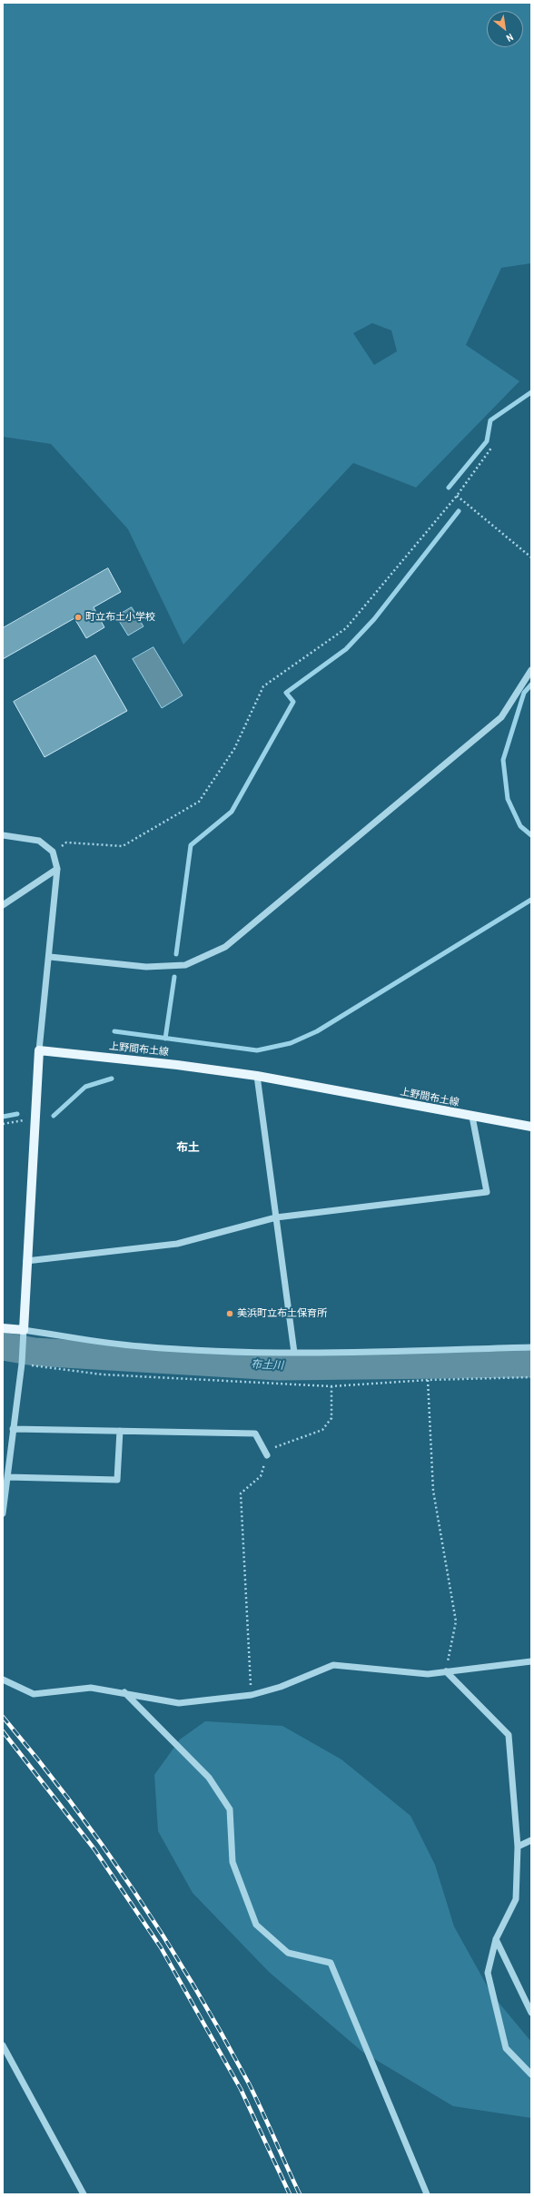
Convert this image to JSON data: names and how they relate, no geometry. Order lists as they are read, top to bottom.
{
  "streets": {
    "main road": ["上野間布土線"]
  },
  "districts": ["布土"],
  "water": ["布土川"],
  "places": ["町立布土小学校", "美浜町立布土保育所"],
  "north": "bottom right"
}
